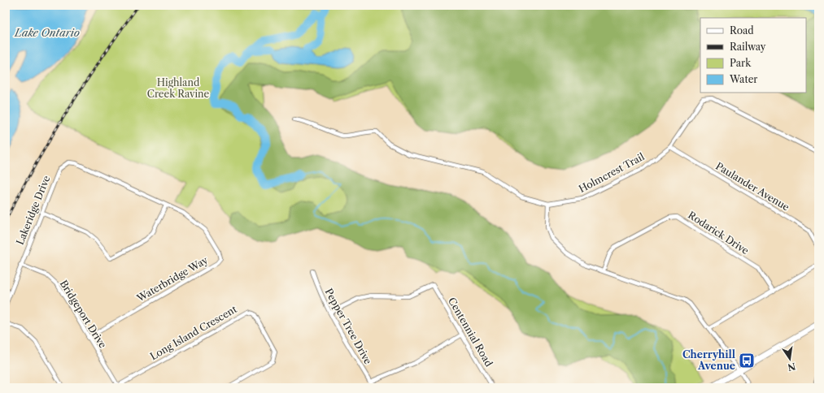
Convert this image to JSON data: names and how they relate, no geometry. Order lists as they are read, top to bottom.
{
  "streets": {
    "street": [
      "Holmcrest Trail",
      "Paulander Avenue",
      "Lakeridge Drive",
      "Rodarick Drive",
      "Waterbridge Way",
      "Bridgeport Drive",
      "Pepper Tree Drive",
      "Centennial Road",
      "Long Island Crescent"
    ]
  },
  "crossings": [
    ["Holmcrest Trail", "Paulander Avenue"],
    ["Lakeridge Drive", "Waterbridge Way"],
    ["Lakeridge Drive", "Bridgeport Drive"],
    ["Waterbridge Way", "Bridgeport Drive"],
    ["Bridgeport Drive", "Long Island Crescent"],
    ["Pepper Tree Drive", "Centennial Road"]
  ],
  "water": ["Lake Ontario"],
  "parks": ["Highland Creek Ravine"],
  "places": {
    "bus stop": ["Cherryhill Avenue"]
  },
  "legend": [
    "Road",
    "Railway",
    "Park",
    "Water"
  ],
  "north": "bottom"
}
